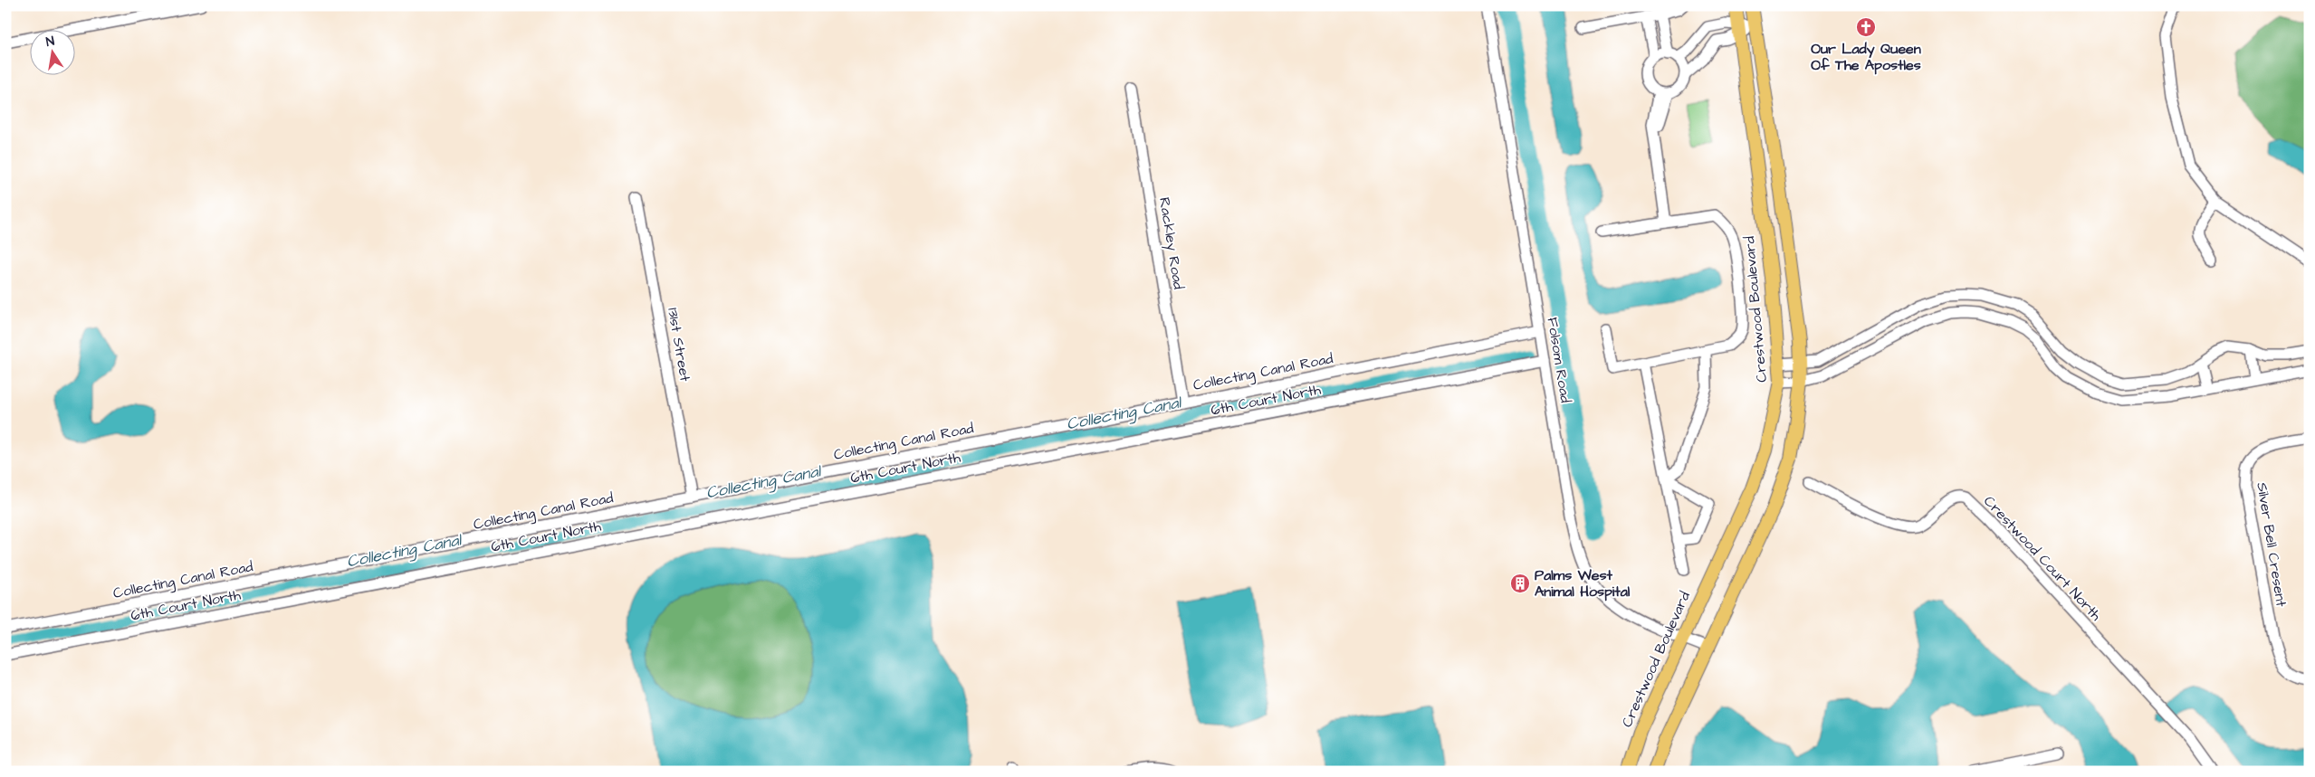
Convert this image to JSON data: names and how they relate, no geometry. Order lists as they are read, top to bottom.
{
  "streets": {
    "main road": ["Crestwood Boulevard"],
    "street": [
      "Rackley Road",
      "131st Street",
      "Folsom Road",
      "Collecting Canal Road",
      "6th Court North",
      "Silver Bell Cresent",
      "Crestwood Court North"
    ]
  },
  "crossings": [
    ["Rackley Road", "Collecting Canal Road"],
    ["Crestwood Boulevard", "Folsom Road"],
    ["131st Street", "Collecting Canal Road"],
    ["Folsom Road", "Collecting Canal Road"],
    ["Folsom Road", "6th Court North"]
  ],
  "water": ["Collecting Canal"],
  "places": {
    "church": ["Our Lady Queen Of The Apostles"],
    "building": ["Palms West Animal Hospital"]
  },
  "north": "top"
}
